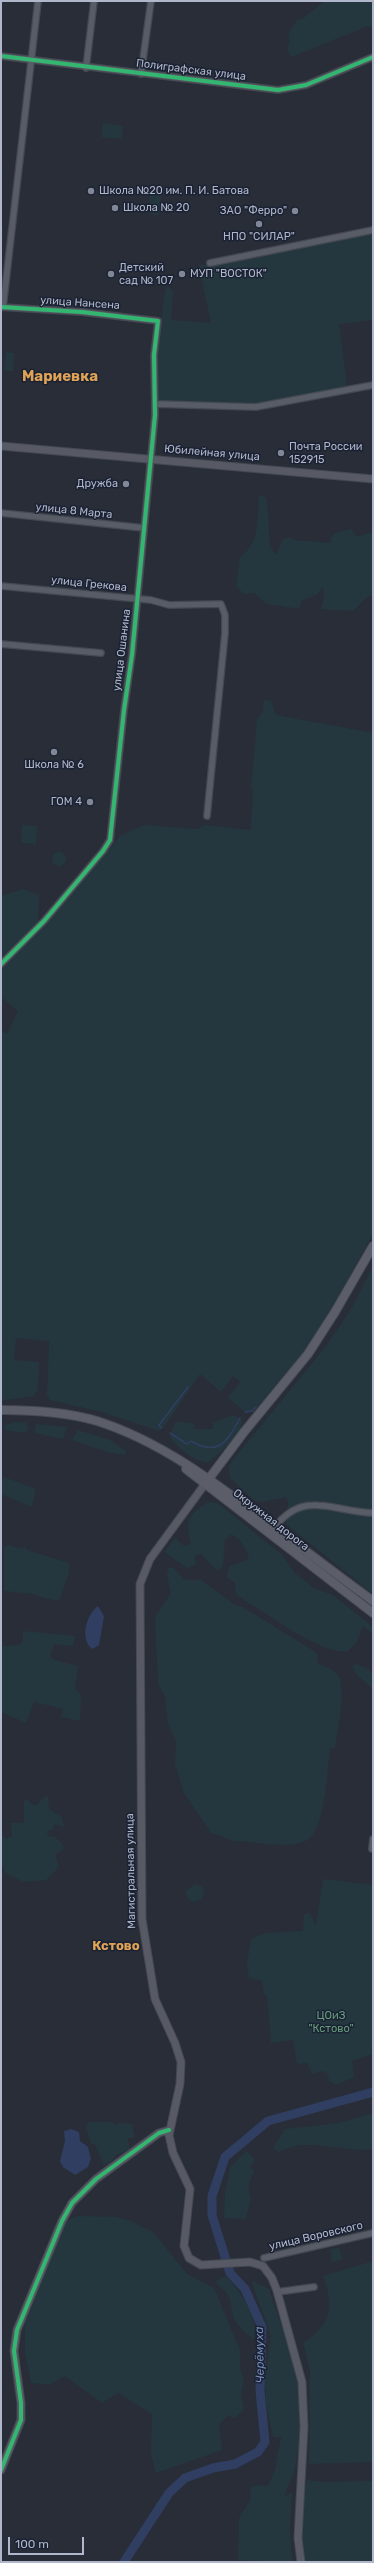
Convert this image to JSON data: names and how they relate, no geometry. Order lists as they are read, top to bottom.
{
  "streets": {
    "main road": ["Юбилейная улица", "Окружная дорога", "Магистральная улица"],
    "street": [
      "Полиграфская улица",
      "улица Нансена",
      "улица 8 Марта",
      "улица Грекова",
      "улица Ошанина",
      "улица Воровского"
    ]
  },
  "crossings": [
    ["улица Нансена", "улица Ошанина"],
    ["Юбилейная улица", "улица Ошанина"],
    ["улица 8 Марта", "улица Ошанина"],
    ["улица Грекова", "улица Ошанина"],
    ["Окружная дорога", "Магистральная улица"]
  ],
  "districts": ["Мариевка", "Кстово"],
  "water": ["Черёмуха"],
  "parks": ["ЦОиЗ \"Кстово\""],
  "places": [
    "Школа №20 им. П. И. Батова",
    "Школа № 20",
    "ЗАО \"Ферро\"",
    "НПО \"СИЛАР\"",
    "Детский сад № 107",
    "МУП \"ВОСТОК\"",
    "Почта России 152915",
    "Дружба",
    "Школа № 6",
    "ГОМ 4"
  ],
  "scale_bar": "100 m"
}
